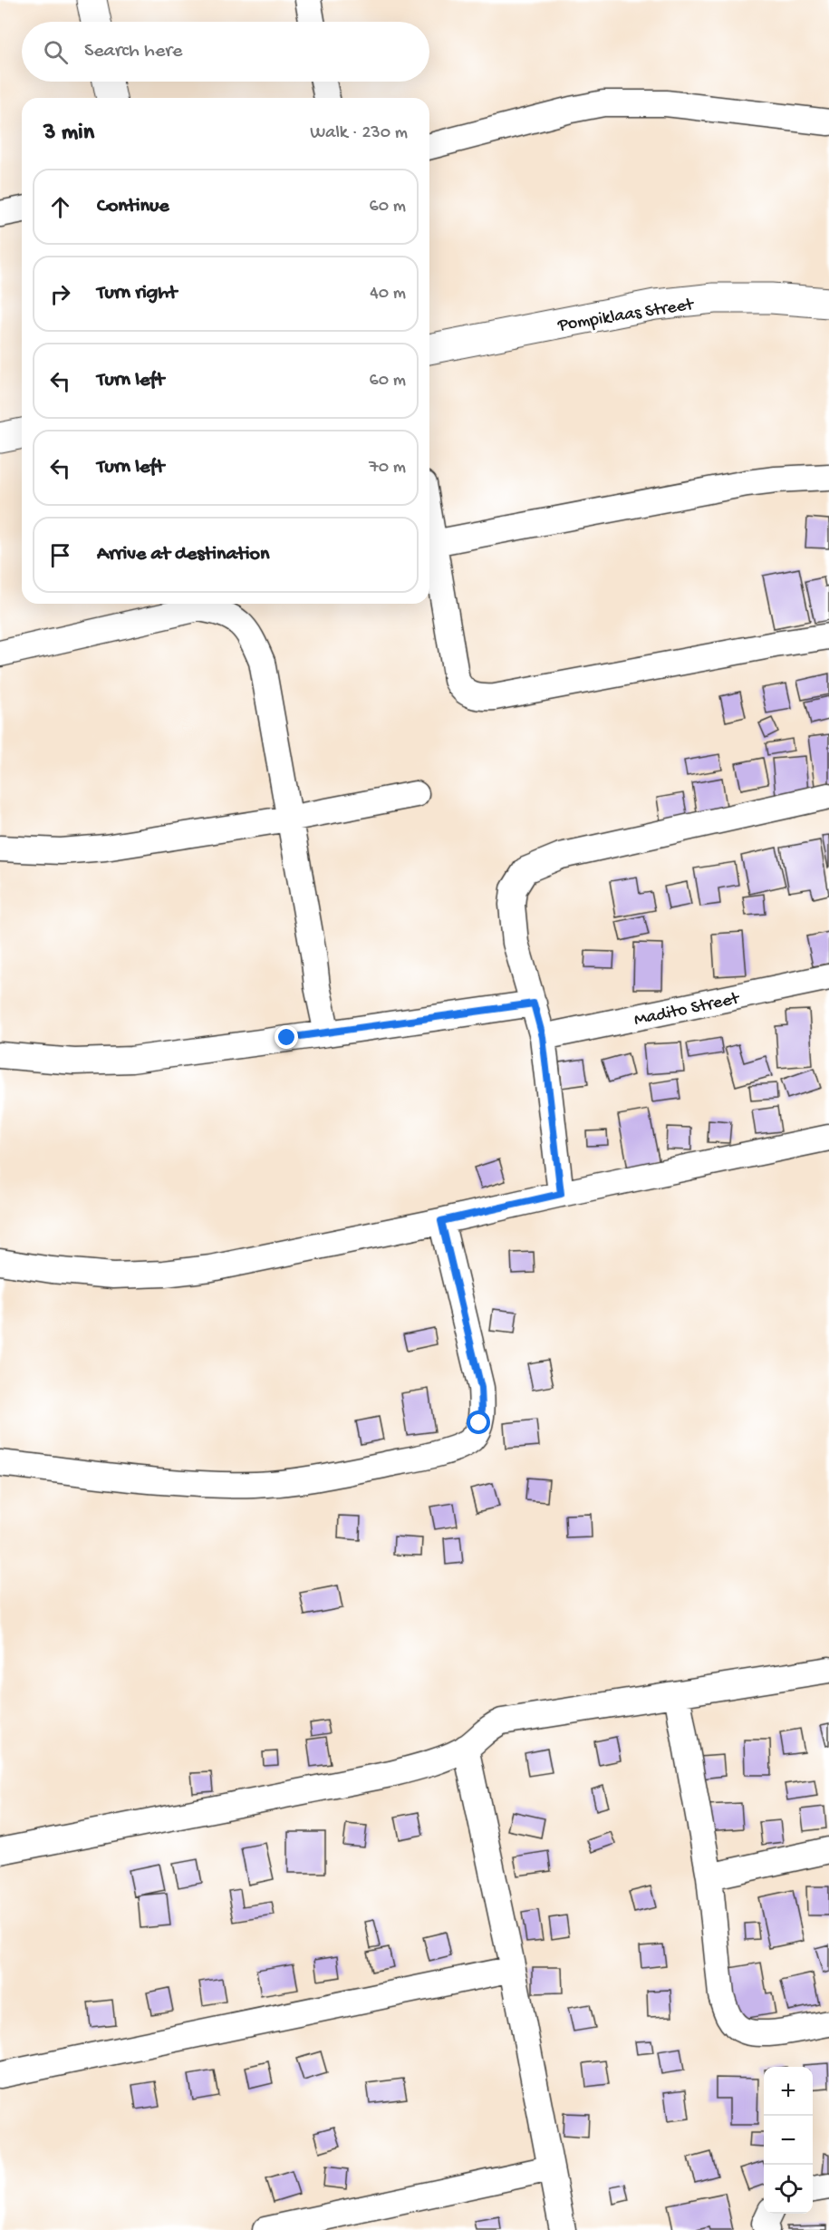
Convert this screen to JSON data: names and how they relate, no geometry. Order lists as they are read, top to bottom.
{
  "streets": {
    "street": ["Pompiklaas Street", "Madito Street"]
  },
  "page": {
    "search": "Search here",
    "heading": ["3 min", "Walk · 230 m"],
    "list": [
      ["Continue", "60 m"],
      ["Turn right", "40 m"],
      ["Turn left", "60 m"],
      ["Turn left", "70 m"],
      "Arrive at destination"
    ],
    "map_buttons": ["+", "−"]
  }
}
